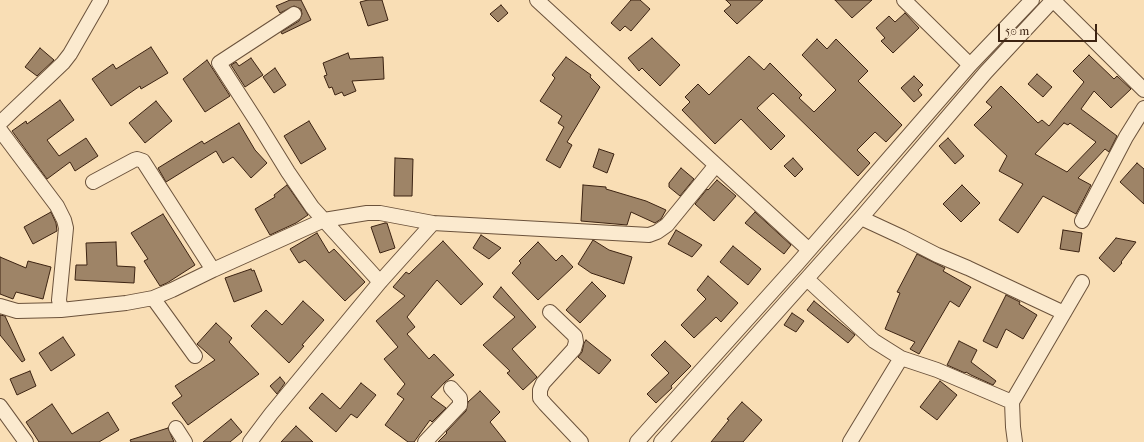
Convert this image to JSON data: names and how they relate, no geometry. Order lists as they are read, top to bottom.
{
  "scale_bar": "50 m"
}
